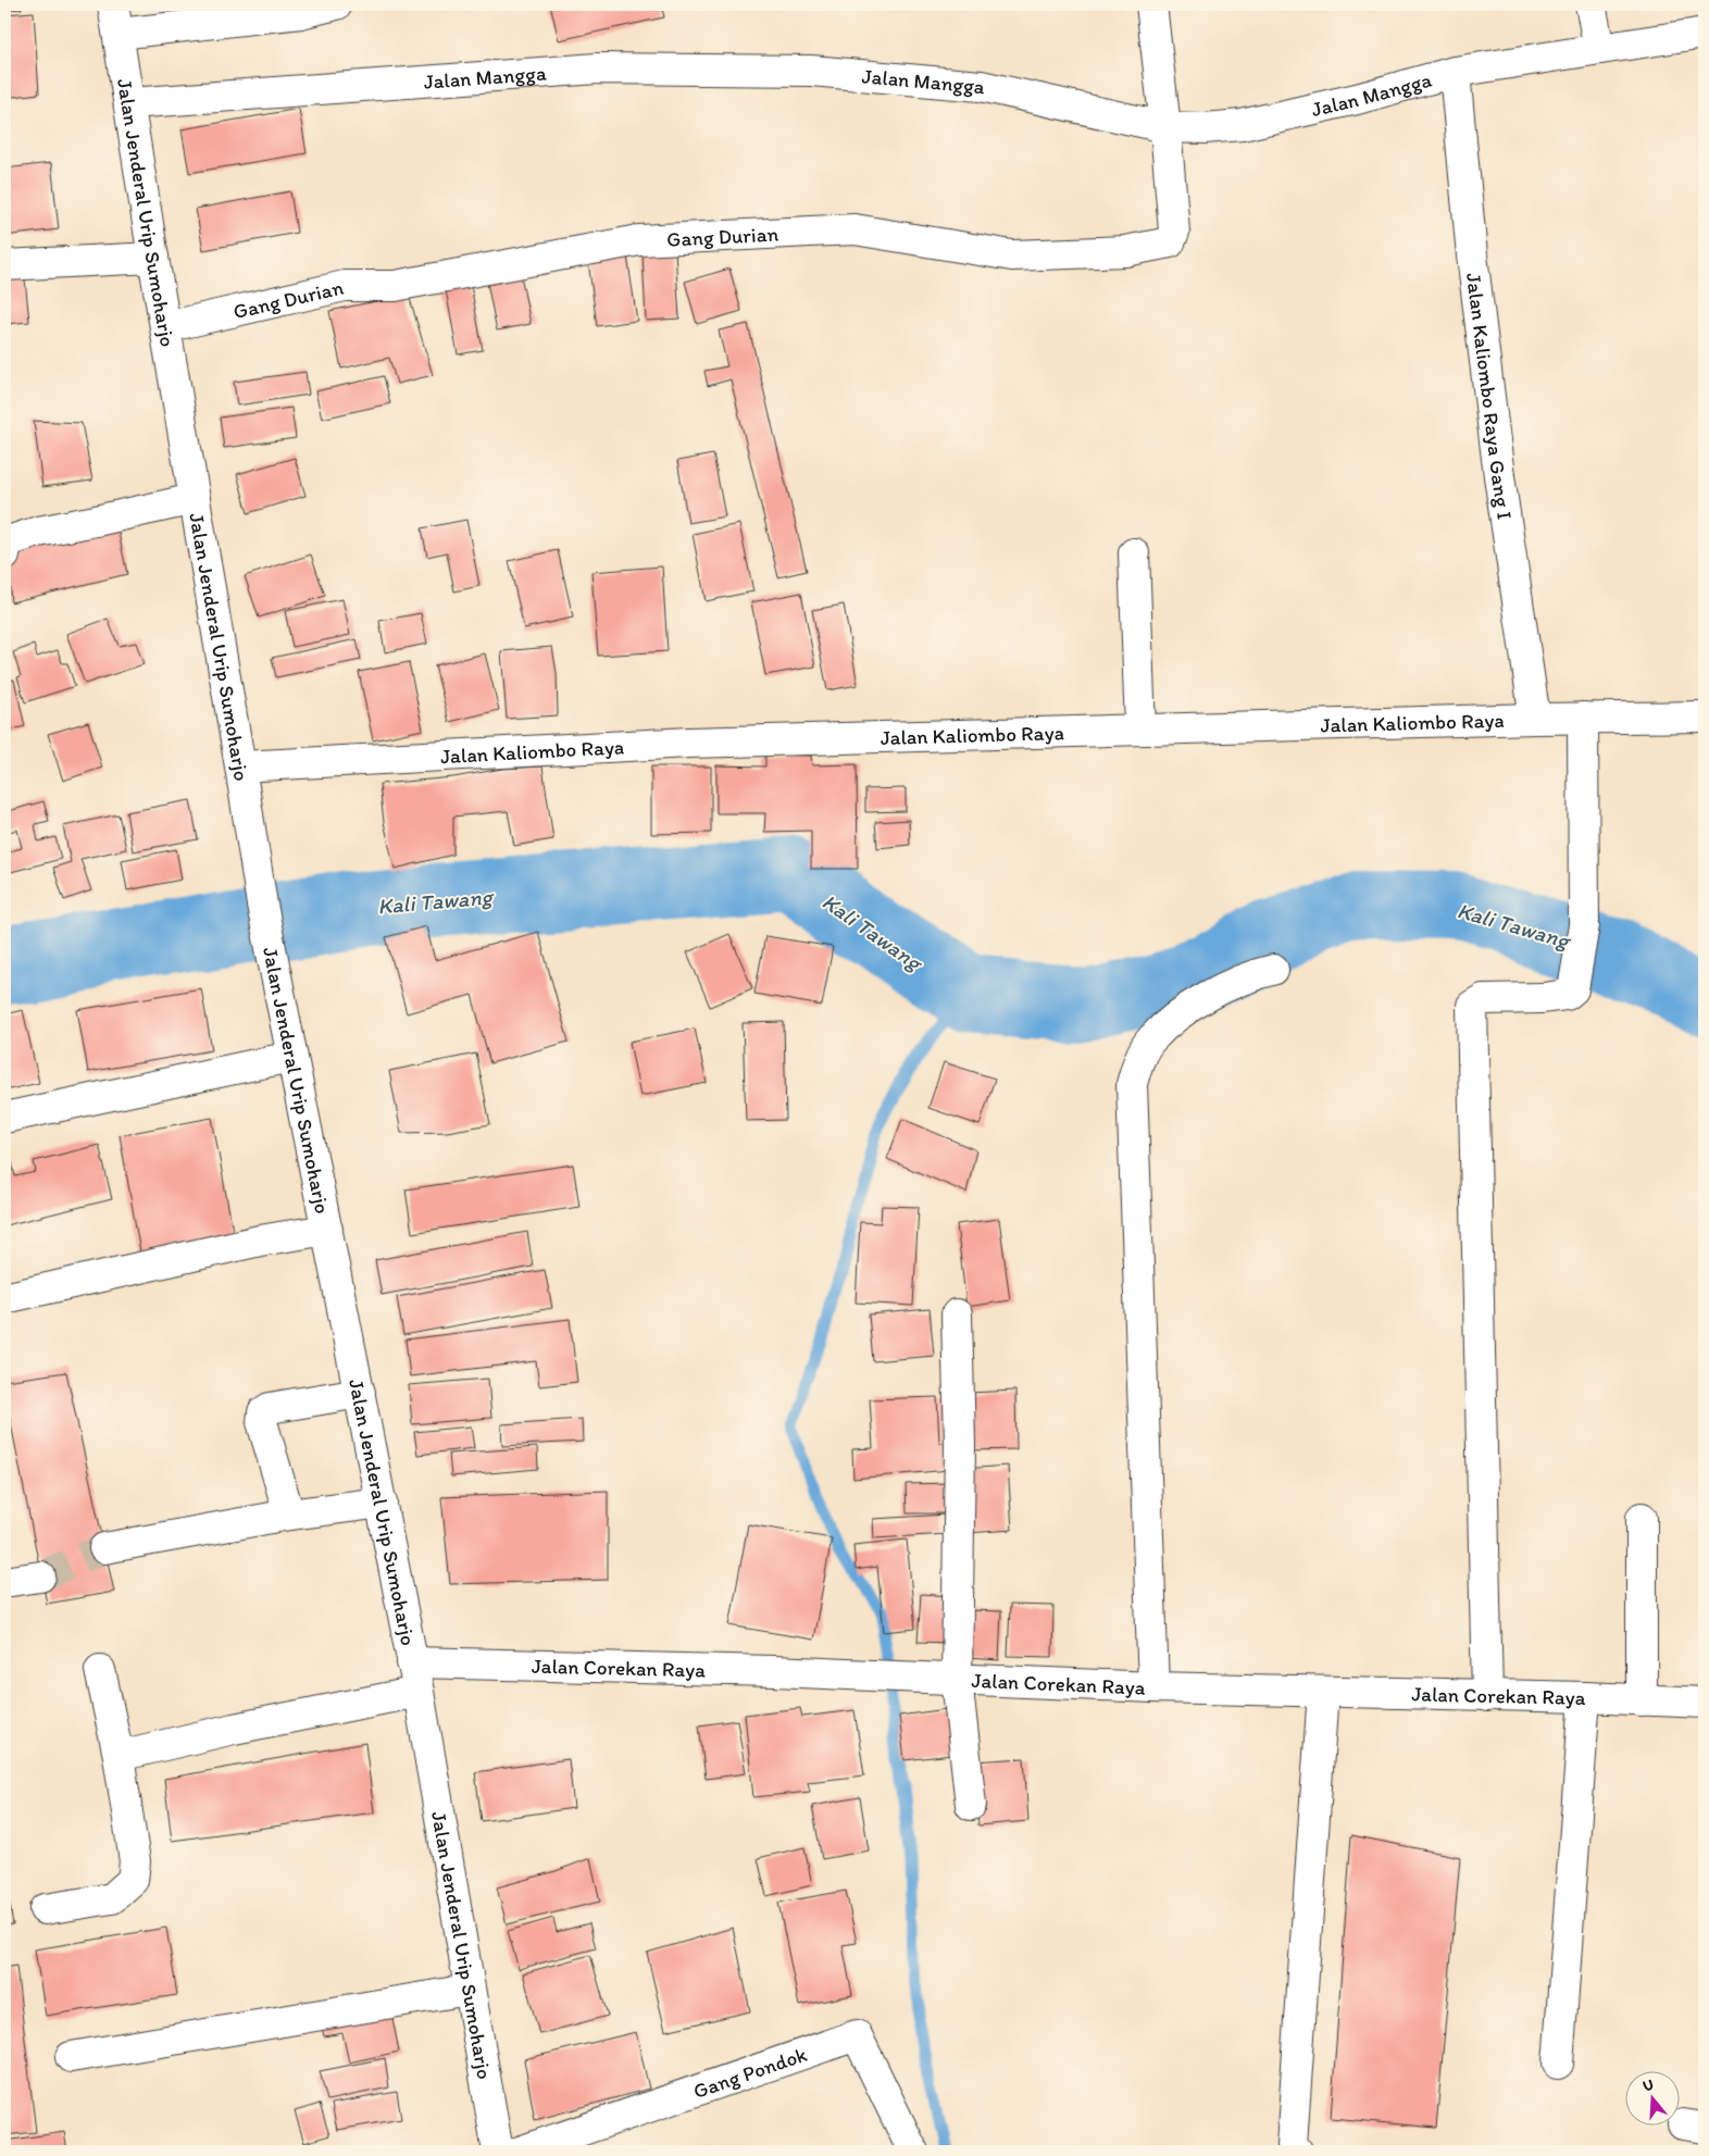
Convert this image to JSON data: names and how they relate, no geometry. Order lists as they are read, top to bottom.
{
  "streets": {
    "main road": [
      "Jalan Mangga",
      "Jalan Jenderal Urip Sumoharjo",
      "Gang Durian",
      "Jalan Kaliombo Raya Gang I",
      "Jalan Kaliombo Raya",
      "Jalan Corekan Raya",
      "Gang Pondok"
    ]
  },
  "crossings": [
    ["Jalan Mangga", "Jalan Jenderal Urip Sumoharjo"],
    ["Jalan Mangga", "Gang Durian"],
    ["Jalan Mangga", "Jalan Kaliombo Raya Gang I"],
    ["Jalan Jenderal Urip Sumoharjo", "Gang Durian"],
    ["Jalan Jenderal Urip Sumoharjo", "Jalan Kaliombo Raya"],
    ["Jalan Jenderal Urip Sumoharjo", "Jalan Corekan Raya"],
    ["Jalan Kaliombo Raya Gang I", "Jalan Kaliombo Raya"]
  ],
  "water": ["Kali Tawang"],
  "north": "top"
}
